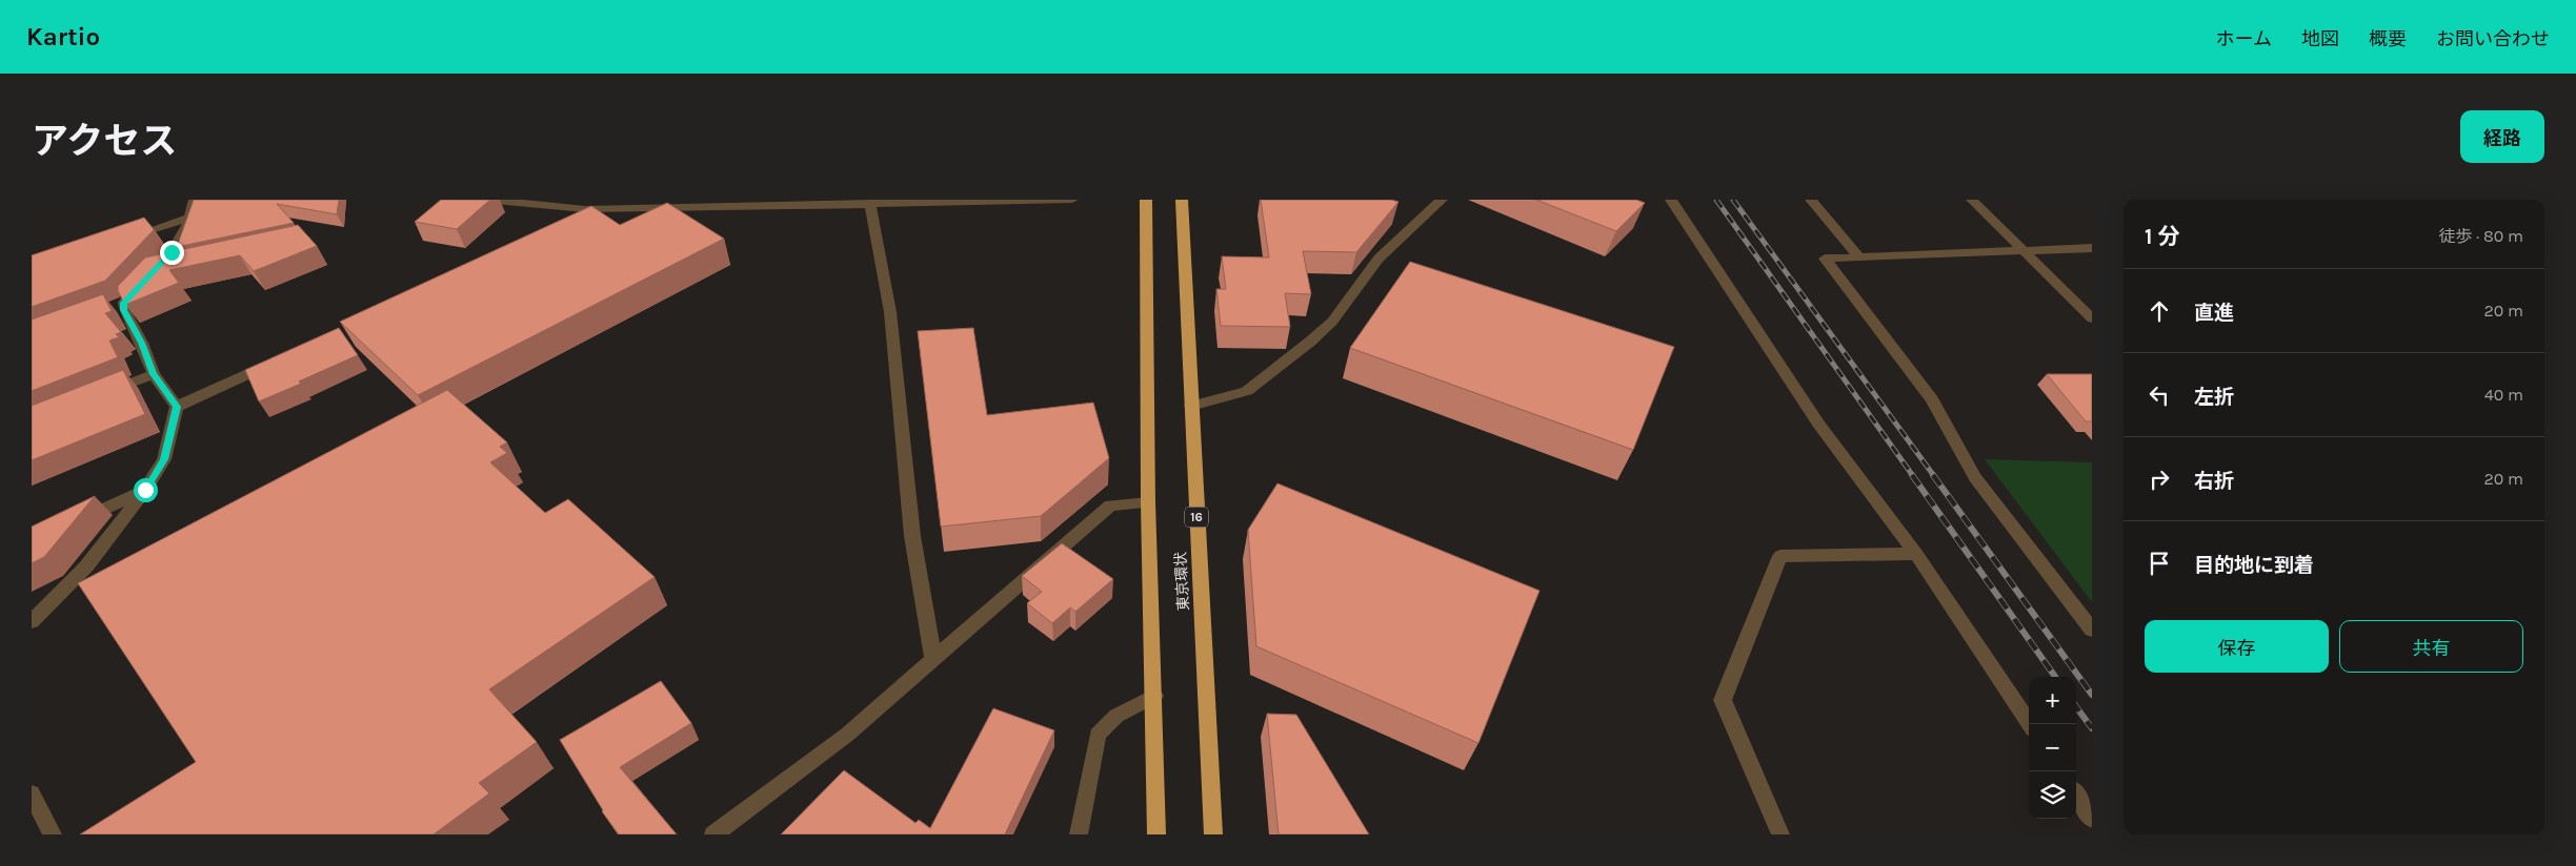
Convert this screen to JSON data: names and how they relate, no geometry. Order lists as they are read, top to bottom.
{
  "streets": {
    "highway": ["16", "東京環状"]
  },
  "page": {
    "header": "Kartio",
    "nav": [
      "ホーム",
      "地図",
      "概要",
      "お問い合わせ"
    ],
    "title": "アクセス",
    "buttons": [
      "経路",
      ["保存", "共有"]
    ],
    "heading": ["1 分", "徒歩 · 80 m"],
    "list": [
      ["直進", "20 m"],
      ["左折", "40 m"],
      ["右折", "20 m"],
      "目的地に到着"
    ],
    "map_buttons": ["+", "−"]
  }
}
